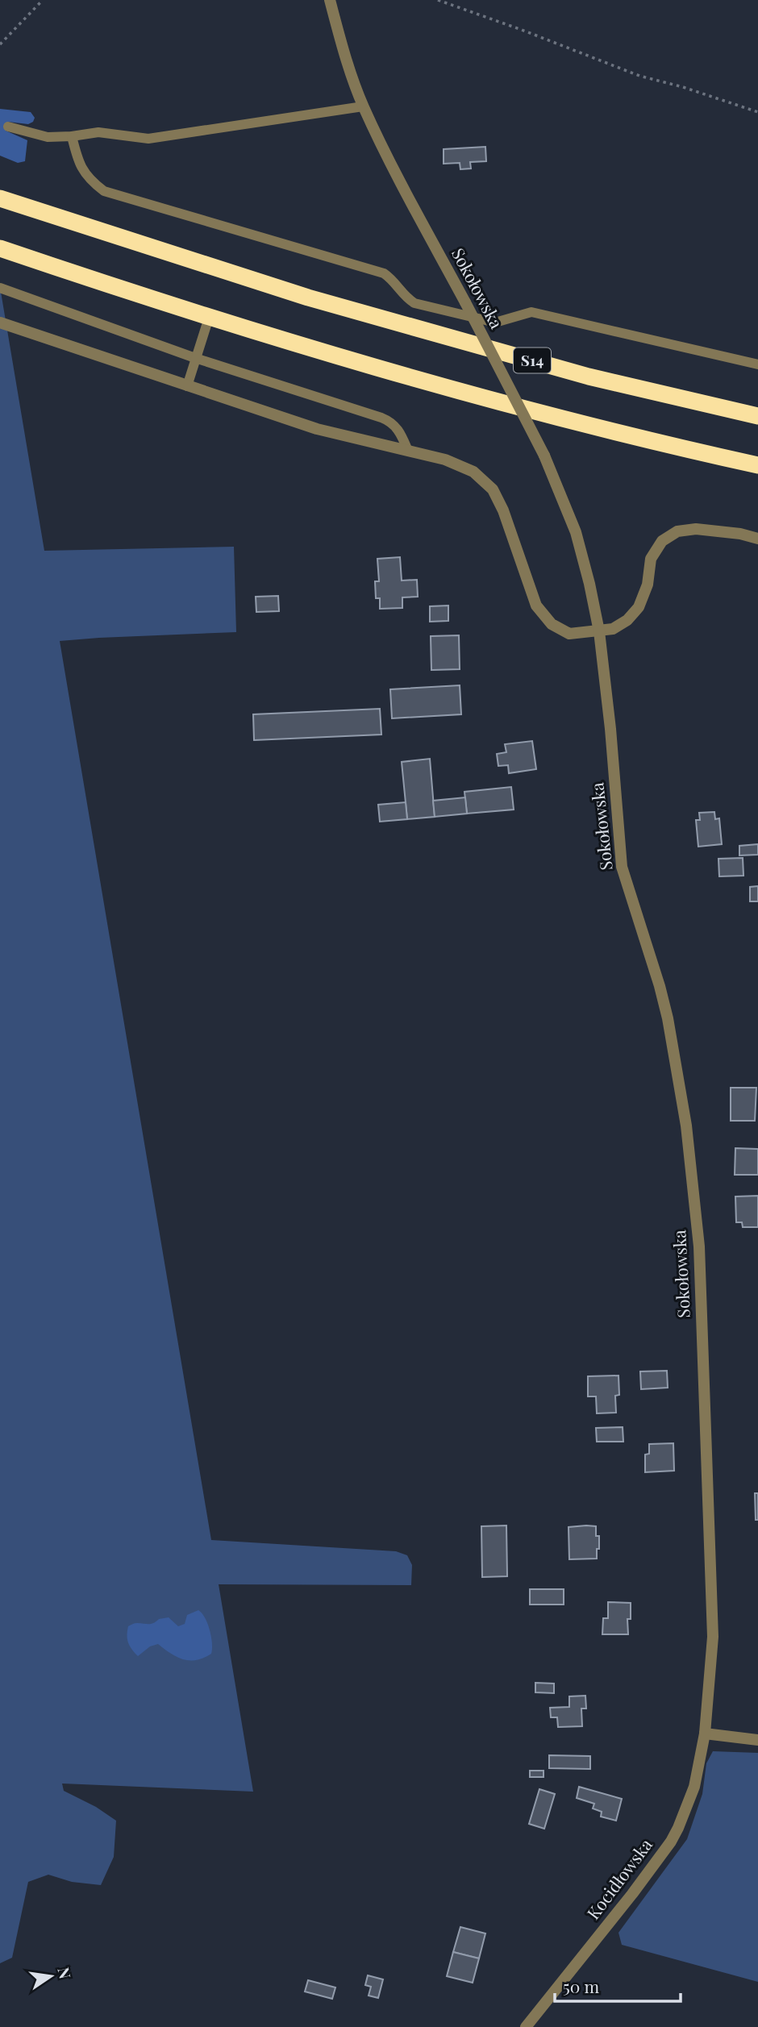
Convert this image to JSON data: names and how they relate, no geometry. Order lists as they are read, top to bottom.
{
  "streets": {
    "highway": ["S14"],
    "street": ["Sokołowska", "Kocidłowska"]
  },
  "crossings": [
    ["Sokołowska", "Kocidłowska"]
  ],
  "scale_bar": "50 m",
  "north": "right"
}
